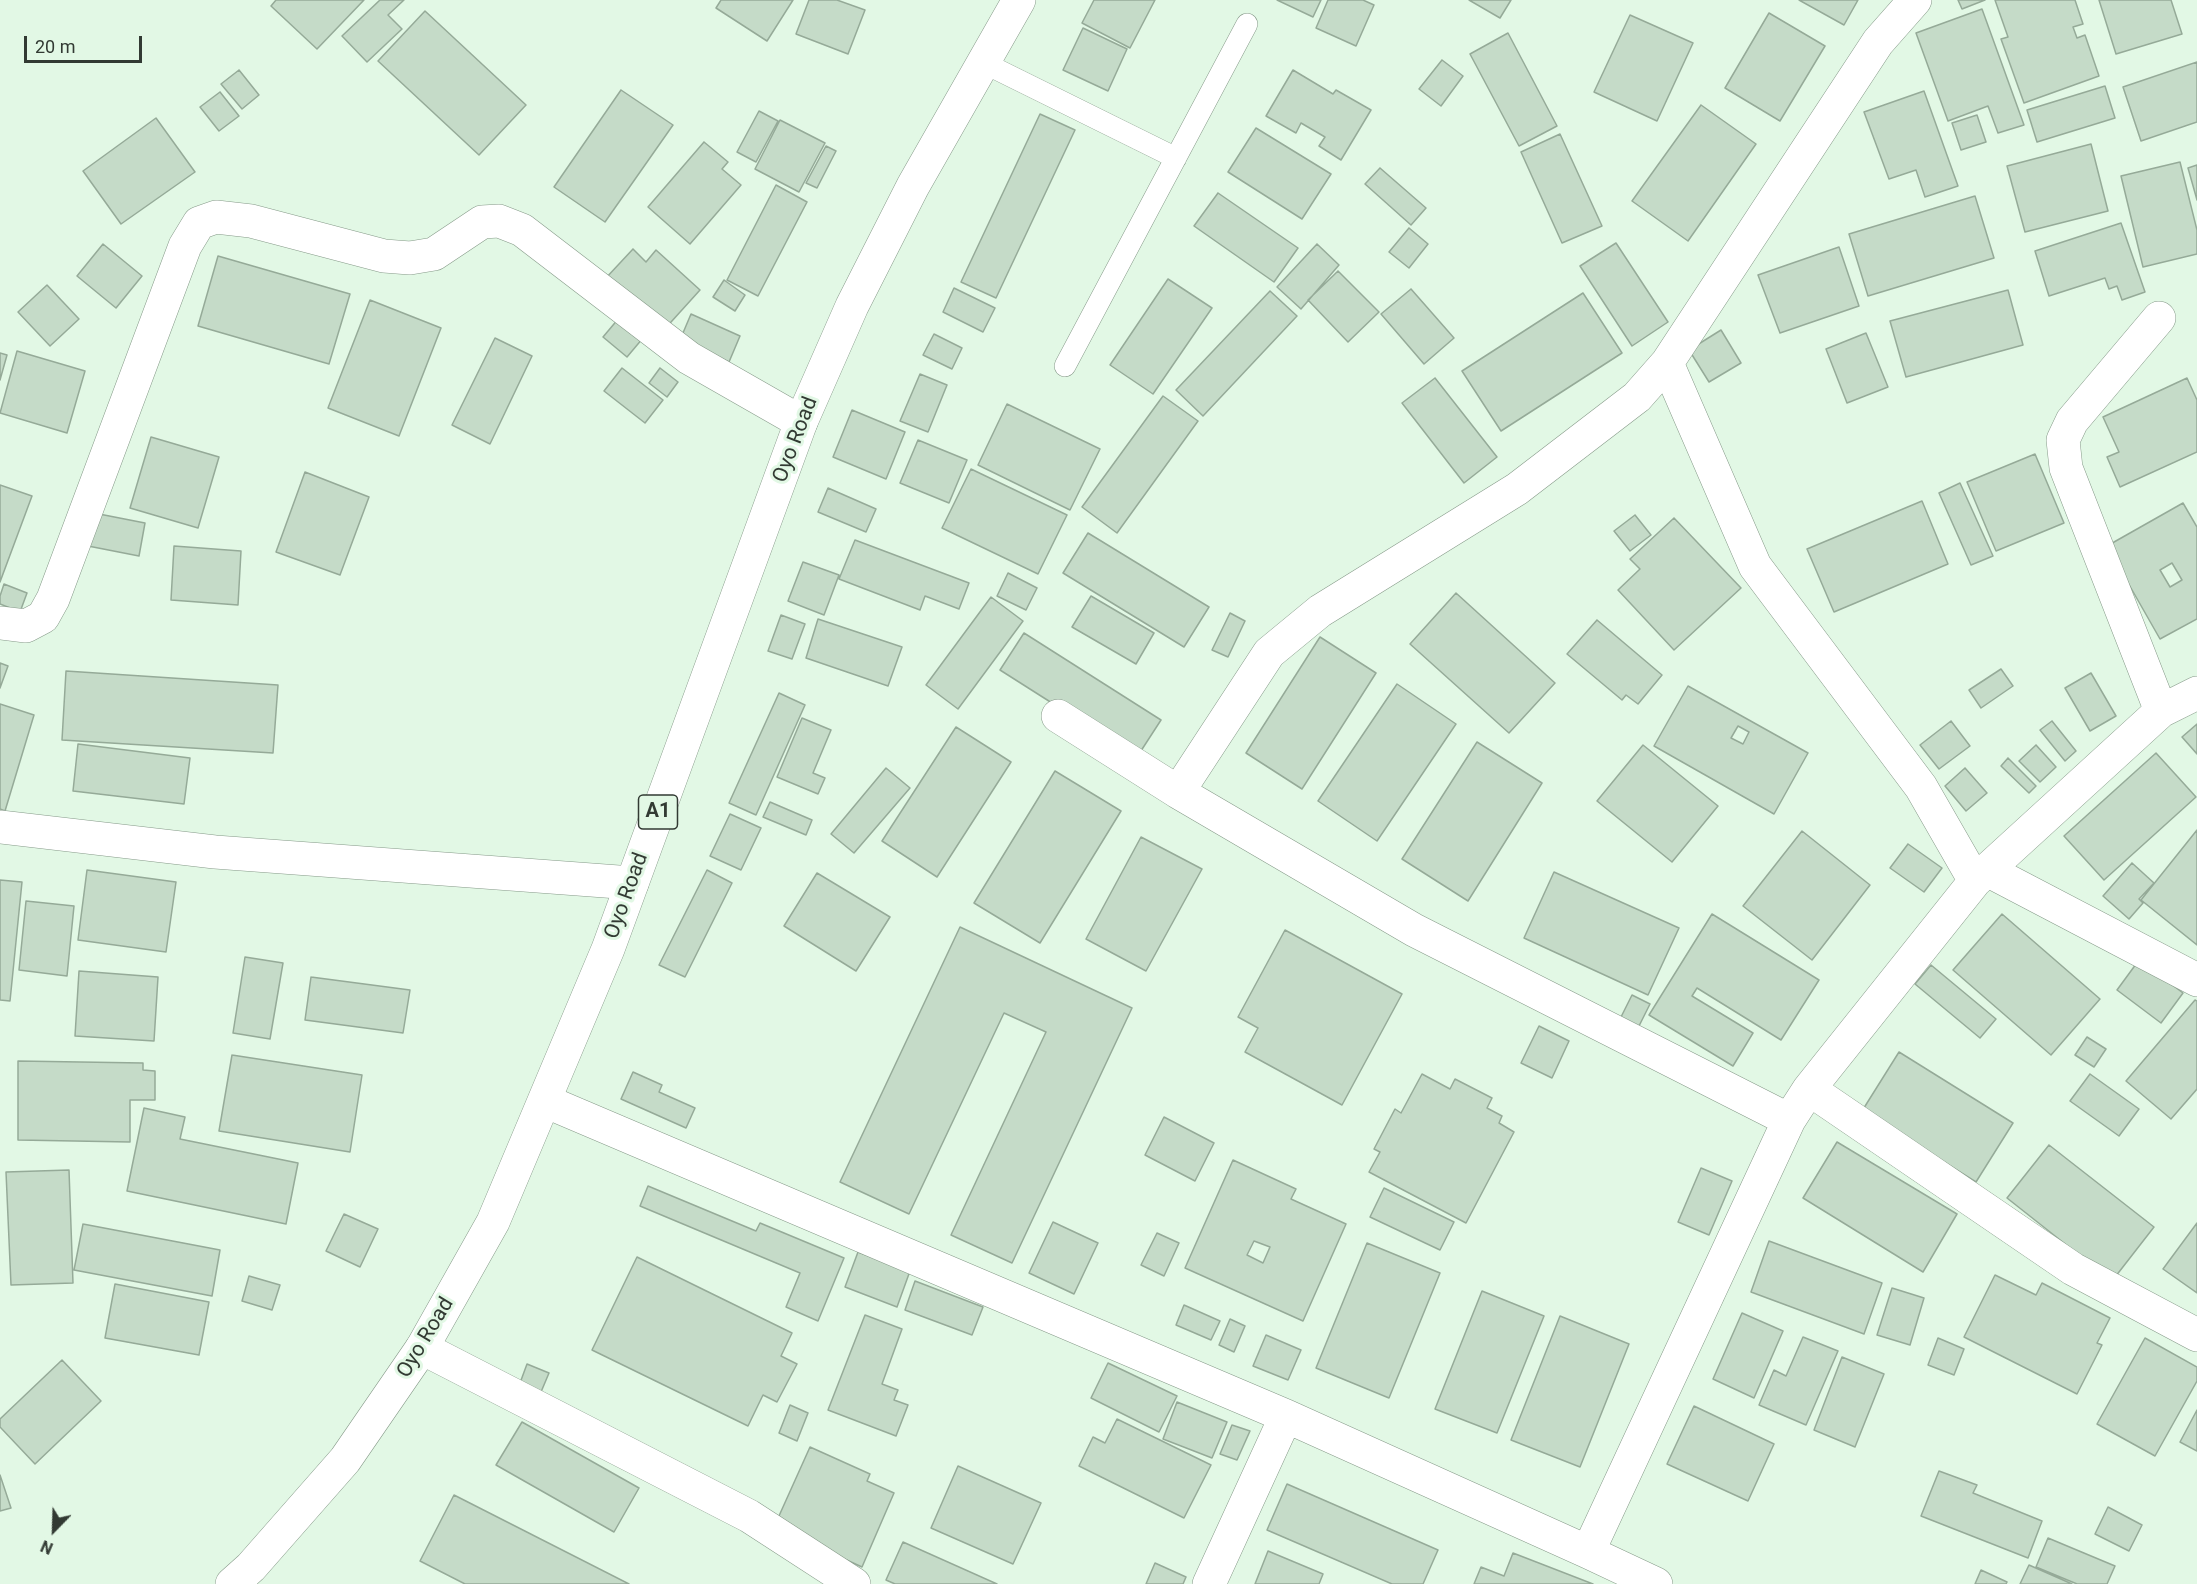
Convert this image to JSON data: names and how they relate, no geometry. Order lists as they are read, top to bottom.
{
  "streets": {
    "main road": ["Oyo Road", "A1"]
  },
  "scale_bar": "20 m",
  "north": "bottom left"
}
